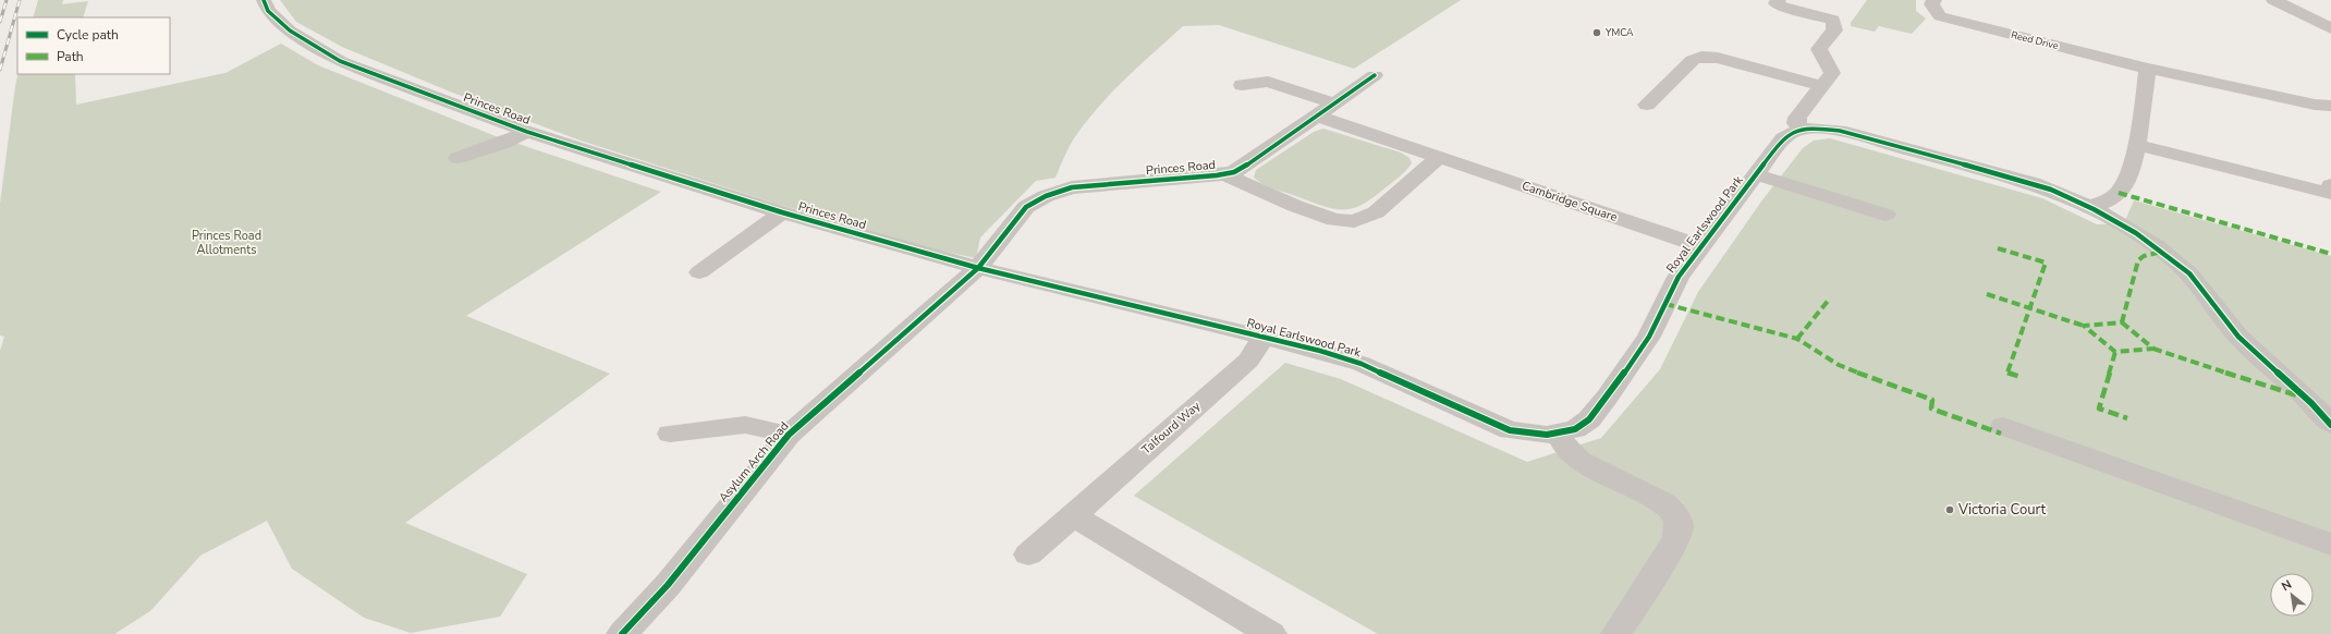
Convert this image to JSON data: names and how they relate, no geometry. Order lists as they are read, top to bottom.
{
  "streets": {
    "street": [
      "Reed Drive",
      "Princes Road",
      "Cambridge Square",
      "Royal Earlswood Park",
      "Talfourd Way",
      "Asylum Arch Road"
    ]
  },
  "crossings": [
    ["Princes Road", "Cambridge Square"],
    ["Princes Road", "Royal Earlswood Park"],
    ["Princes Road", "Asylum Arch Road"],
    ["Cambridge Square", "Royal Earlswood Park"],
    ["Royal Earlswood Park", "Talfourd Way"],
    ["Royal Earlswood Park", "Asylum Arch Road"]
  ],
  "parks": ["Princes Road Allotments"],
  "places": ["YMCA", "Victoria Court"],
  "legend": ["Cycle path", "Path"],
  "north": "top left"
}
